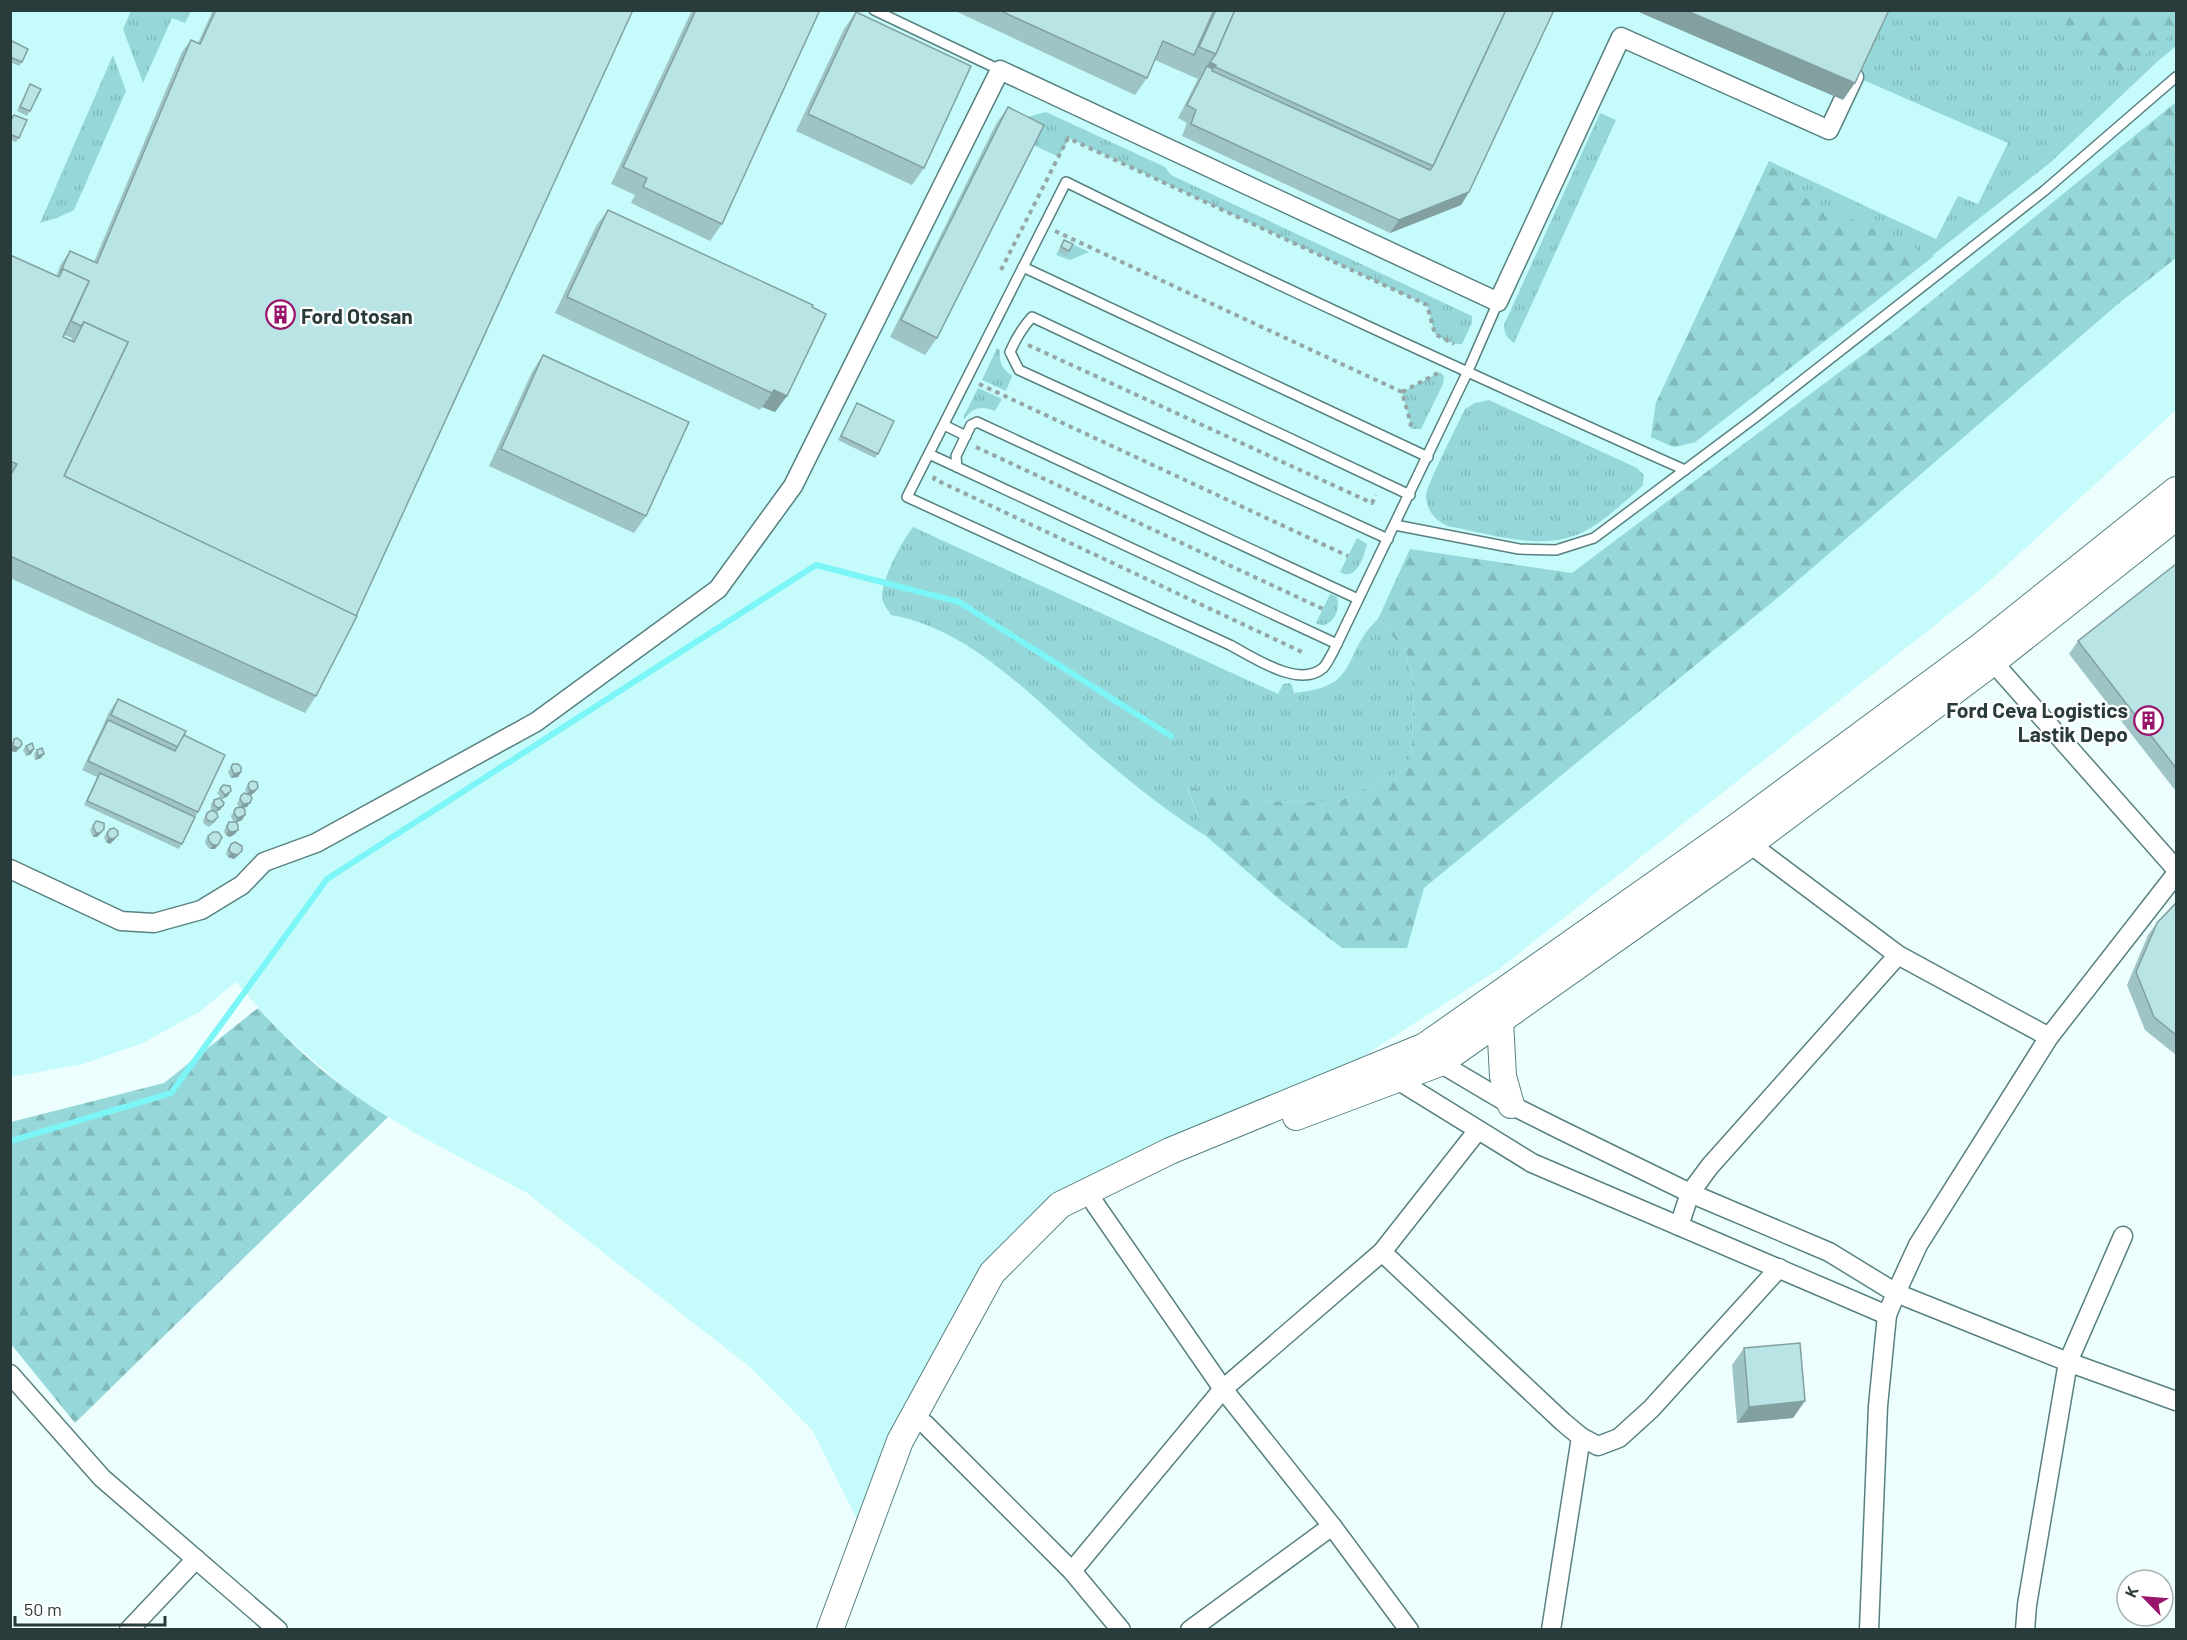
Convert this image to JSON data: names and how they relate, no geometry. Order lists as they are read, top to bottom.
{
  "places": {
    "building": ["Ford Otosan", "Ford Ceva Logistics Lastik Depo"]
  },
  "scale_bar": "50 m",
  "north": "top left"
}
